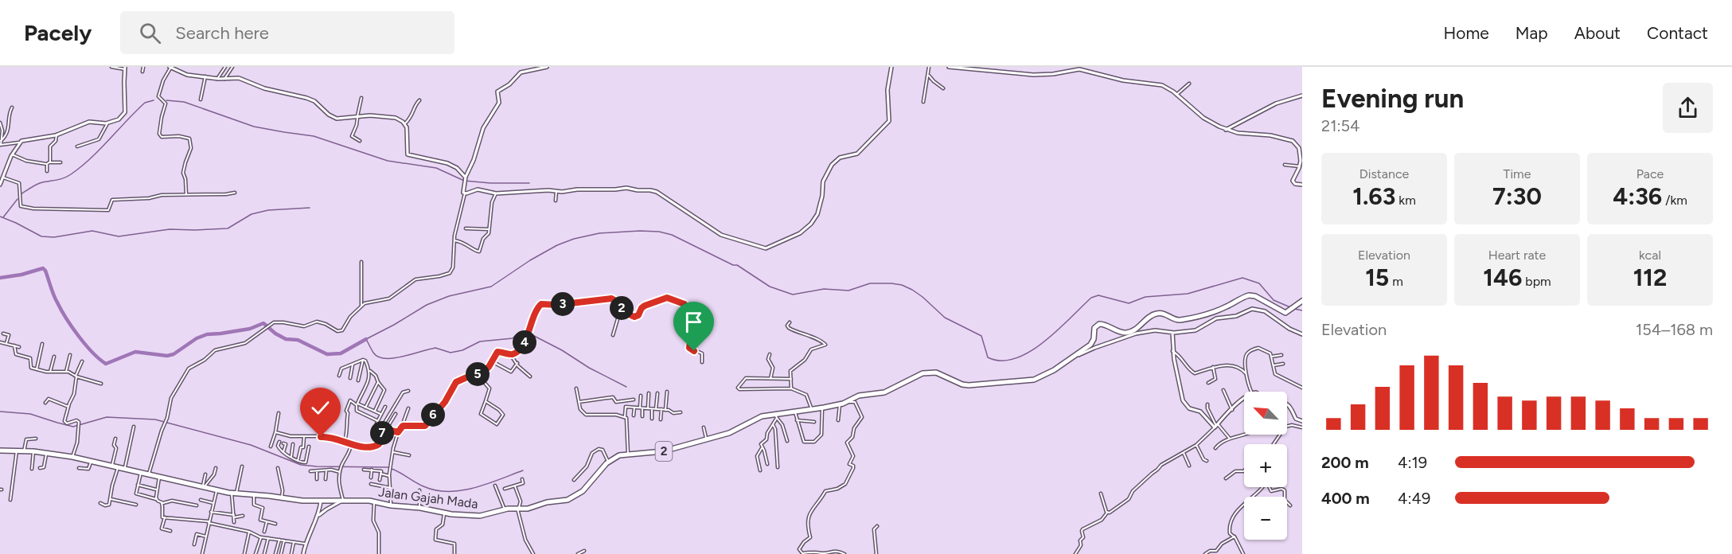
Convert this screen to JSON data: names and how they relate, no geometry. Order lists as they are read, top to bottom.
{
  "streets": {
    "highway": ["2", "Jalan Gajah Mada"]
  },
  "crossings": [
    ["2", "Jalan Gajah Mada"]
  ],
  "north": "top left",
  "page": {
    "header": "Pacely",
    "search": "Search here",
    "nav": [
      "Home",
      "Map",
      "About",
      "Contact"
    ],
    "heading": ["Evening run", "21:54"],
    "stats": [
      ["Distance", "1.63 km"],
      ["Time", "7:30"],
      ["Pace", "4:36 /km"],
      ["Elevation", "15 m"],
      ["Heart rate", "146 bpm"],
      ["kcal", "112"]
    ],
    "pins": [
      "3",
      "2",
      "4",
      "5",
      "6",
      "7"
    ],
    "chart": ["Elevation", "154–168 m"],
    "map_buttons": ["+", "−"],
    "list": [
      {
        "name": "200 m",
        "note": "4:19"
      },
      {
        "name": "400 m",
        "note": "4:49"
      }
    ]
  }
}
